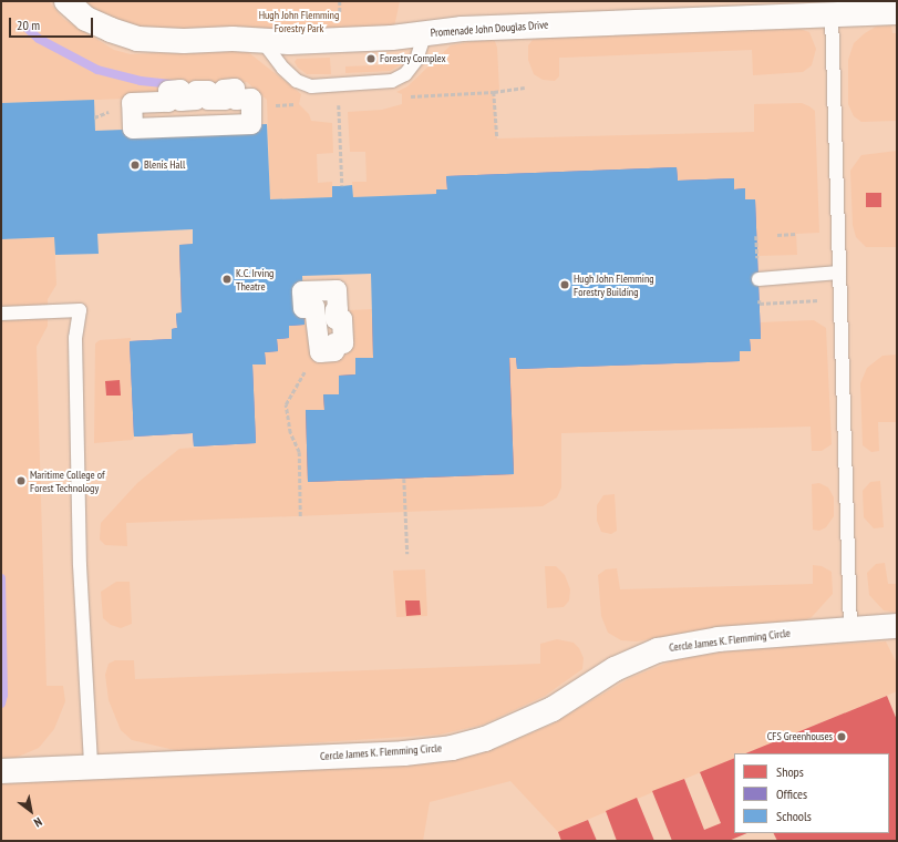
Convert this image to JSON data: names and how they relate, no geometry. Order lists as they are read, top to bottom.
{
  "streets": {
    "street": ["Promenade John Douglas Drive", "Cercle James K. Flemming Circle"]
  },
  "parks": ["Hugh John Flemming Forestry Park"],
  "places": [
    "Forestry Complex",
    "Blenis Hall",
    "K.C. Irving Theatre",
    "Hugh John Flemming Forestry Building",
    "Maritime College of Forest Technology",
    "CFS Greenhouses"
  ],
  "legend": ["Shops", "Offices", "Schools"],
  "scale_bar": "20 m",
  "north": "bottom right"
}
